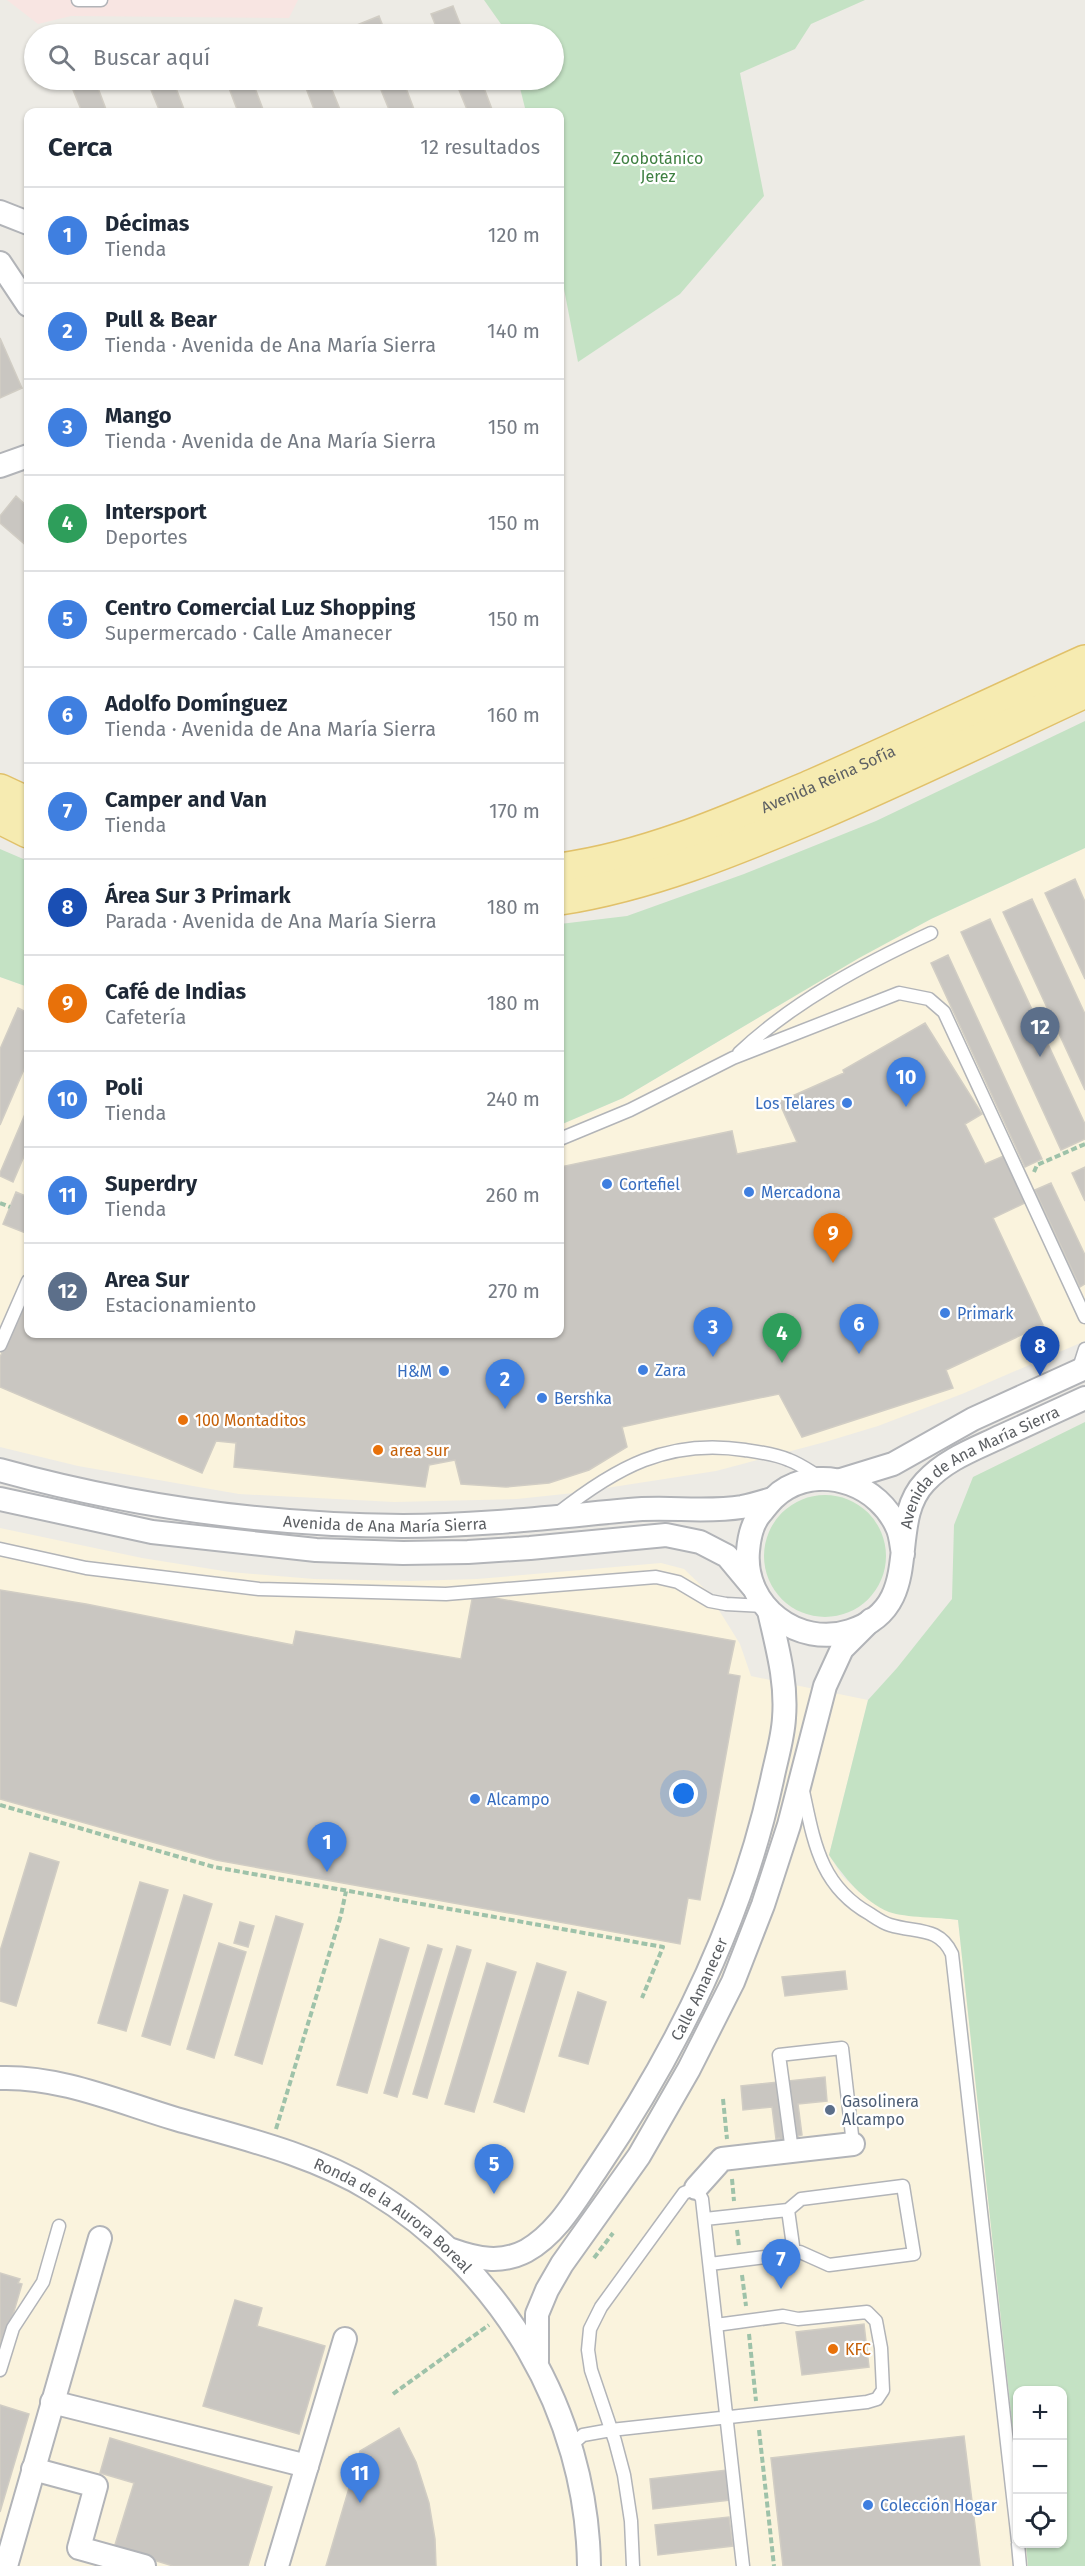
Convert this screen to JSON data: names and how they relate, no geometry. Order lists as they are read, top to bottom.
{
  "streets": {
    "main road": ["Avenida Reina Sofía"],
    "street": ["Avenida de Ana María Sierra", "Calle Amanecer", "Ronda de la Aurora Boreal"]
  },
  "crossings": [
    ["Avenida de Ana María Sierra", "Calle Amanecer"],
    ["Calle Amanecer", "Ronda de la Aurora Boreal"]
  ],
  "parks": ["Zoobotánico Jerez"],
  "places": [
    "Los Telares",
    "Cortefiel",
    "Mercadona",
    "Primark",
    "Zara",
    "H&M",
    "Bershka",
    "100 Montaditos",
    "area sur",
    "Alcampo",
    "Gasolinera Alcampo",
    "KFC",
    "Colección Hogar"
  ],
  "page": {
    "search": "Buscar aquí",
    "heading": ["Cerca", "12 resultados"],
    "list": [
      {
        "mark": "1",
        "name": "Décimas",
        "note": "Tienda",
        "value": "120 m"
      },
      {
        "mark": "2",
        "name": "Pull & Bear",
        "note": "Tienda · Avenida de Ana María Sierra",
        "value": "140 m"
      },
      {
        "mark": "3",
        "name": "Mango",
        "note": "Tienda · Avenida de Ana María Sierra",
        "value": "150 m"
      },
      {
        "mark": "4",
        "name": "Intersport",
        "note": "Deportes",
        "value": "150 m"
      },
      {
        "mark": "5",
        "name": "Centro Comercial Luz Shopping",
        "note": "Supermercado · Calle Amanecer",
        "value": "150 m"
      },
      {
        "mark": "6",
        "name": "Adolfo Domínguez",
        "note": "Tienda · Avenida de Ana María Sierra",
        "value": "160 m"
      },
      {
        "mark": "7",
        "name": "Camper and Van",
        "note": "Tienda",
        "value": "170 m"
      },
      {
        "mark": "8",
        "name": "Área Sur 3 Primark",
        "note": "Parada · Avenida de Ana María Sierra",
        "value": "180 m"
      },
      {
        "mark": "9",
        "name": "Café de Indias",
        "note": "Cafetería",
        "value": "180 m"
      },
      {
        "mark": "10",
        "name": "Poli",
        "note": "Tienda",
        "value": "240 m"
      },
      {
        "mark": "11",
        "name": "Superdry",
        "note": "Tienda",
        "value": "260 m"
      },
      {
        "mark": "12",
        "name": "Area Sur",
        "note": "Estacionamiento",
        "value": "270 m"
      }
    ],
    "pins": [
      "12",
      "10",
      "9",
      "6",
      "3",
      "4",
      "8",
      "2",
      "1",
      "5",
      "7",
      "11"
    ],
    "map_buttons": ["+", "−"]
  }
}
